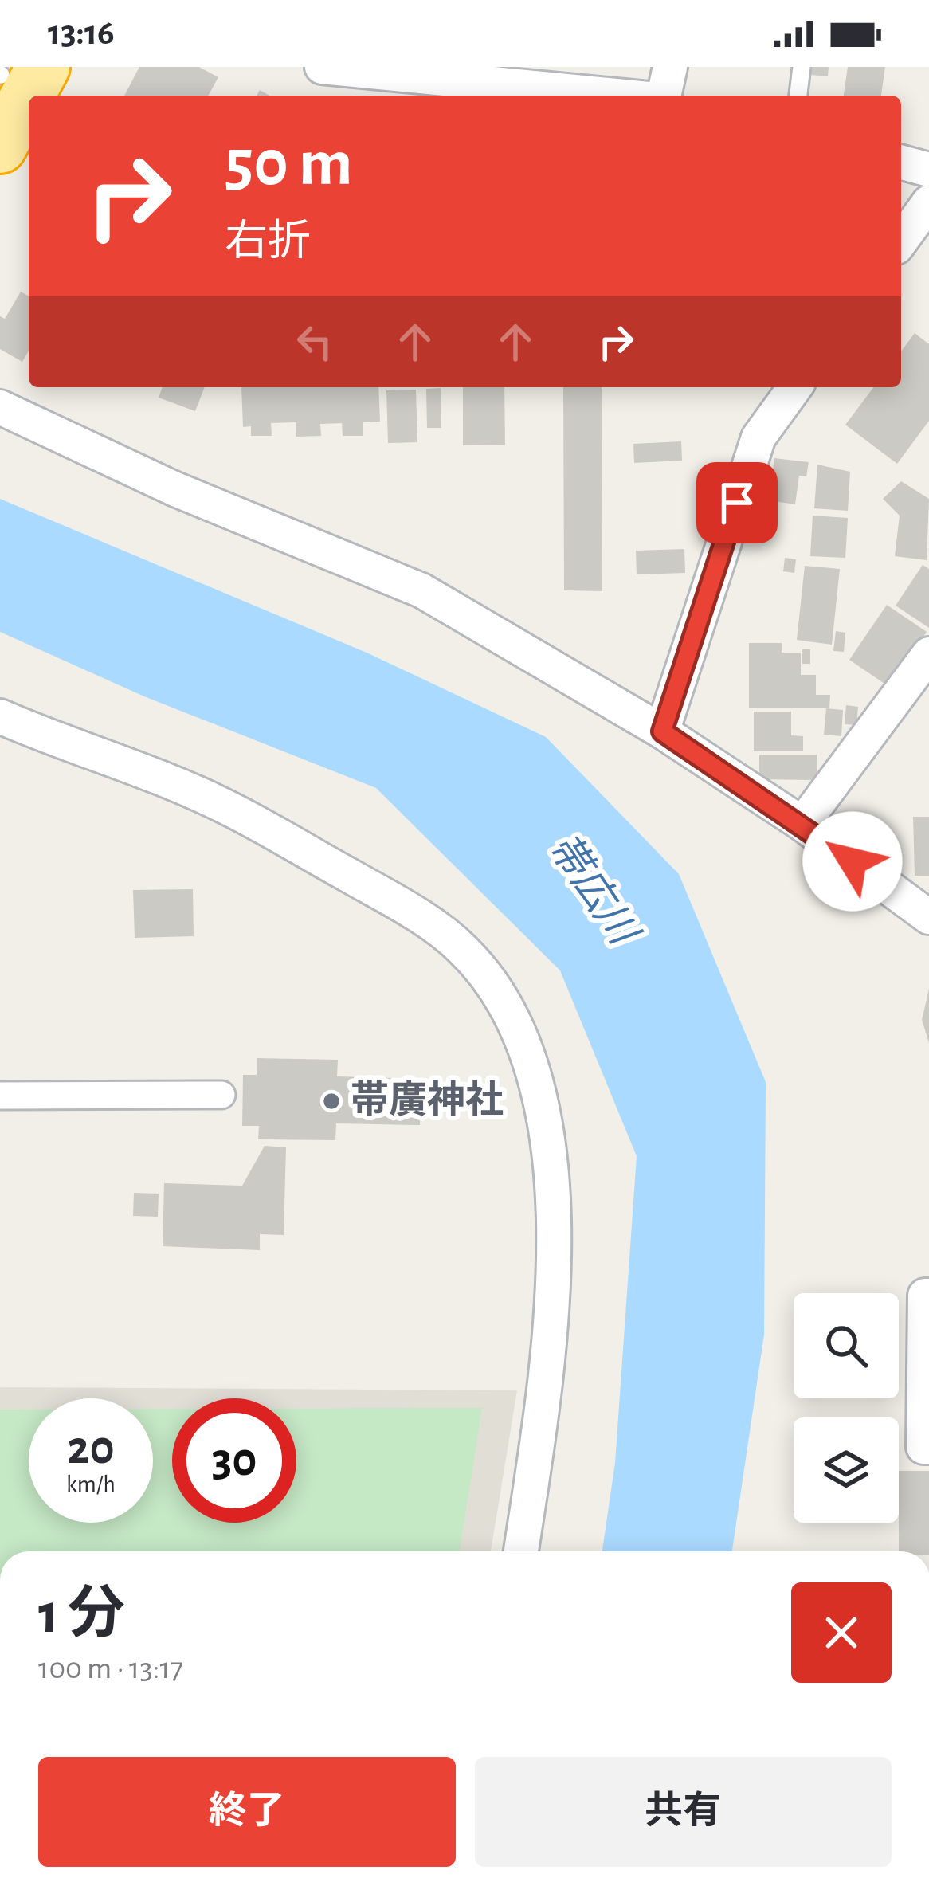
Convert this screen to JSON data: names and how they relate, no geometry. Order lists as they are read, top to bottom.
{
  "water": ["帯広川"],
  "places": ["帯廣神社"],
  "page": {
    "status": "13:16",
    "turn": ["50 m", "右折"],
    "speed": "20 km/h",
    "limit": "30",
    "heading": ["1 分", "100 m · 13:17"],
    "buttons": ["終了", "共有"]
  }
}
